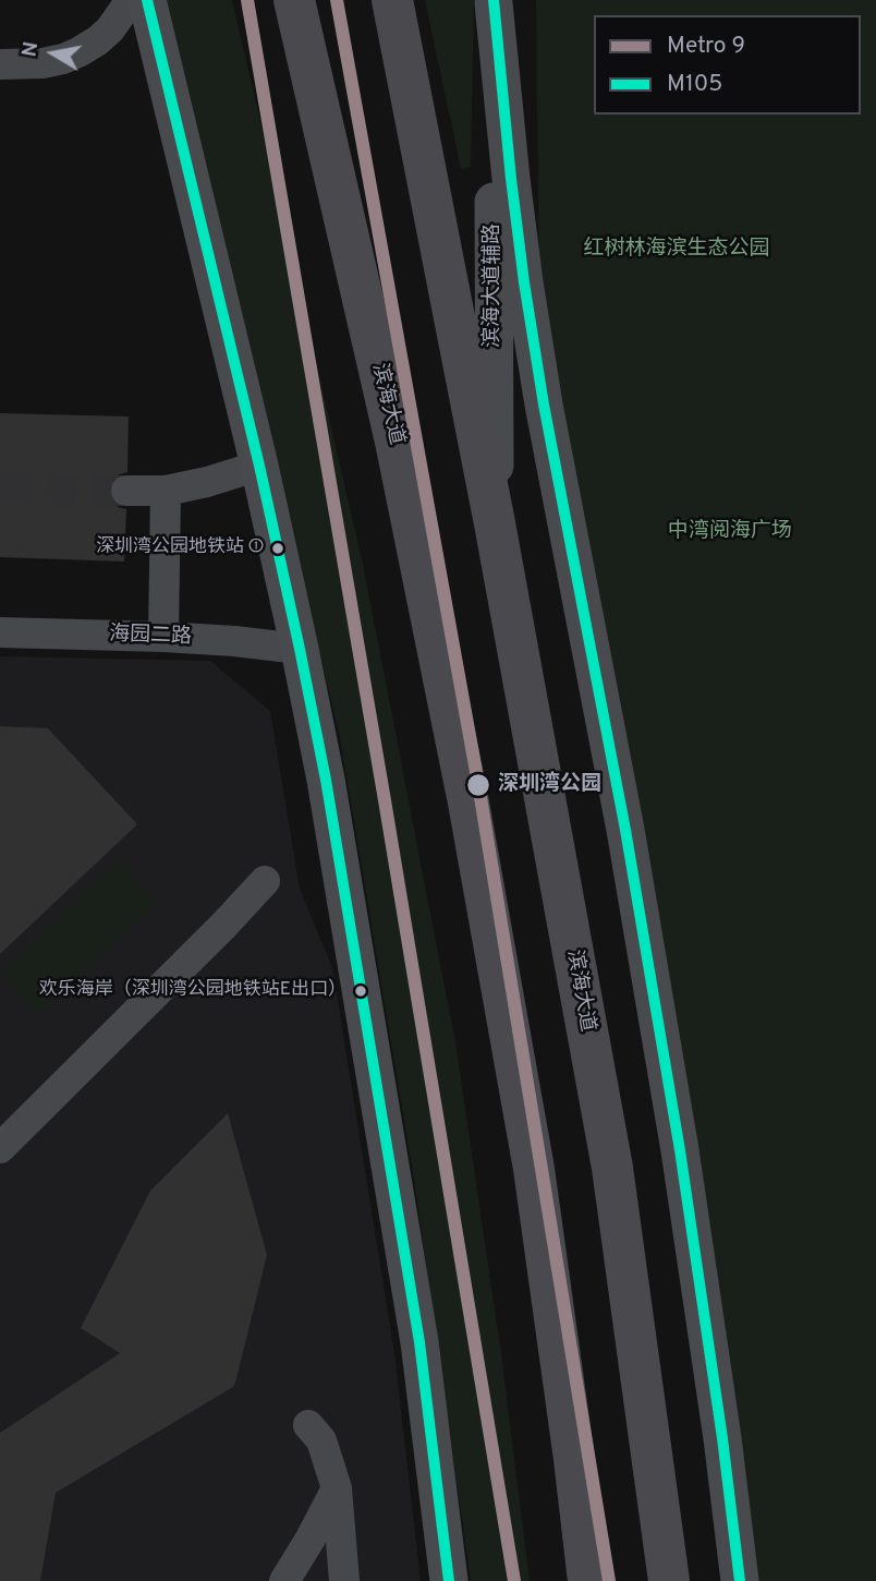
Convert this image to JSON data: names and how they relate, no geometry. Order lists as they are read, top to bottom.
{
  "streets": {
    "highway": ["滨海大道"],
    "main road": ["滨海大道辅路"],
    "street": ["海园二路"]
  },
  "crossings": [
    ["滨海大道辅路", "滨海大道"]
  ],
  "parks": ["红树林海滨生态公园", "中湾阅海广场"],
  "places": ["深圳湾公园地铁站 ①", "深圳湾公园", "欢乐海岸（深圳湾公园地铁站E出口）"],
  "lines": ["metro line 9", "transit line M105"],
  "legend": ["Metro 9", "M105"],
  "north": "left"
}
